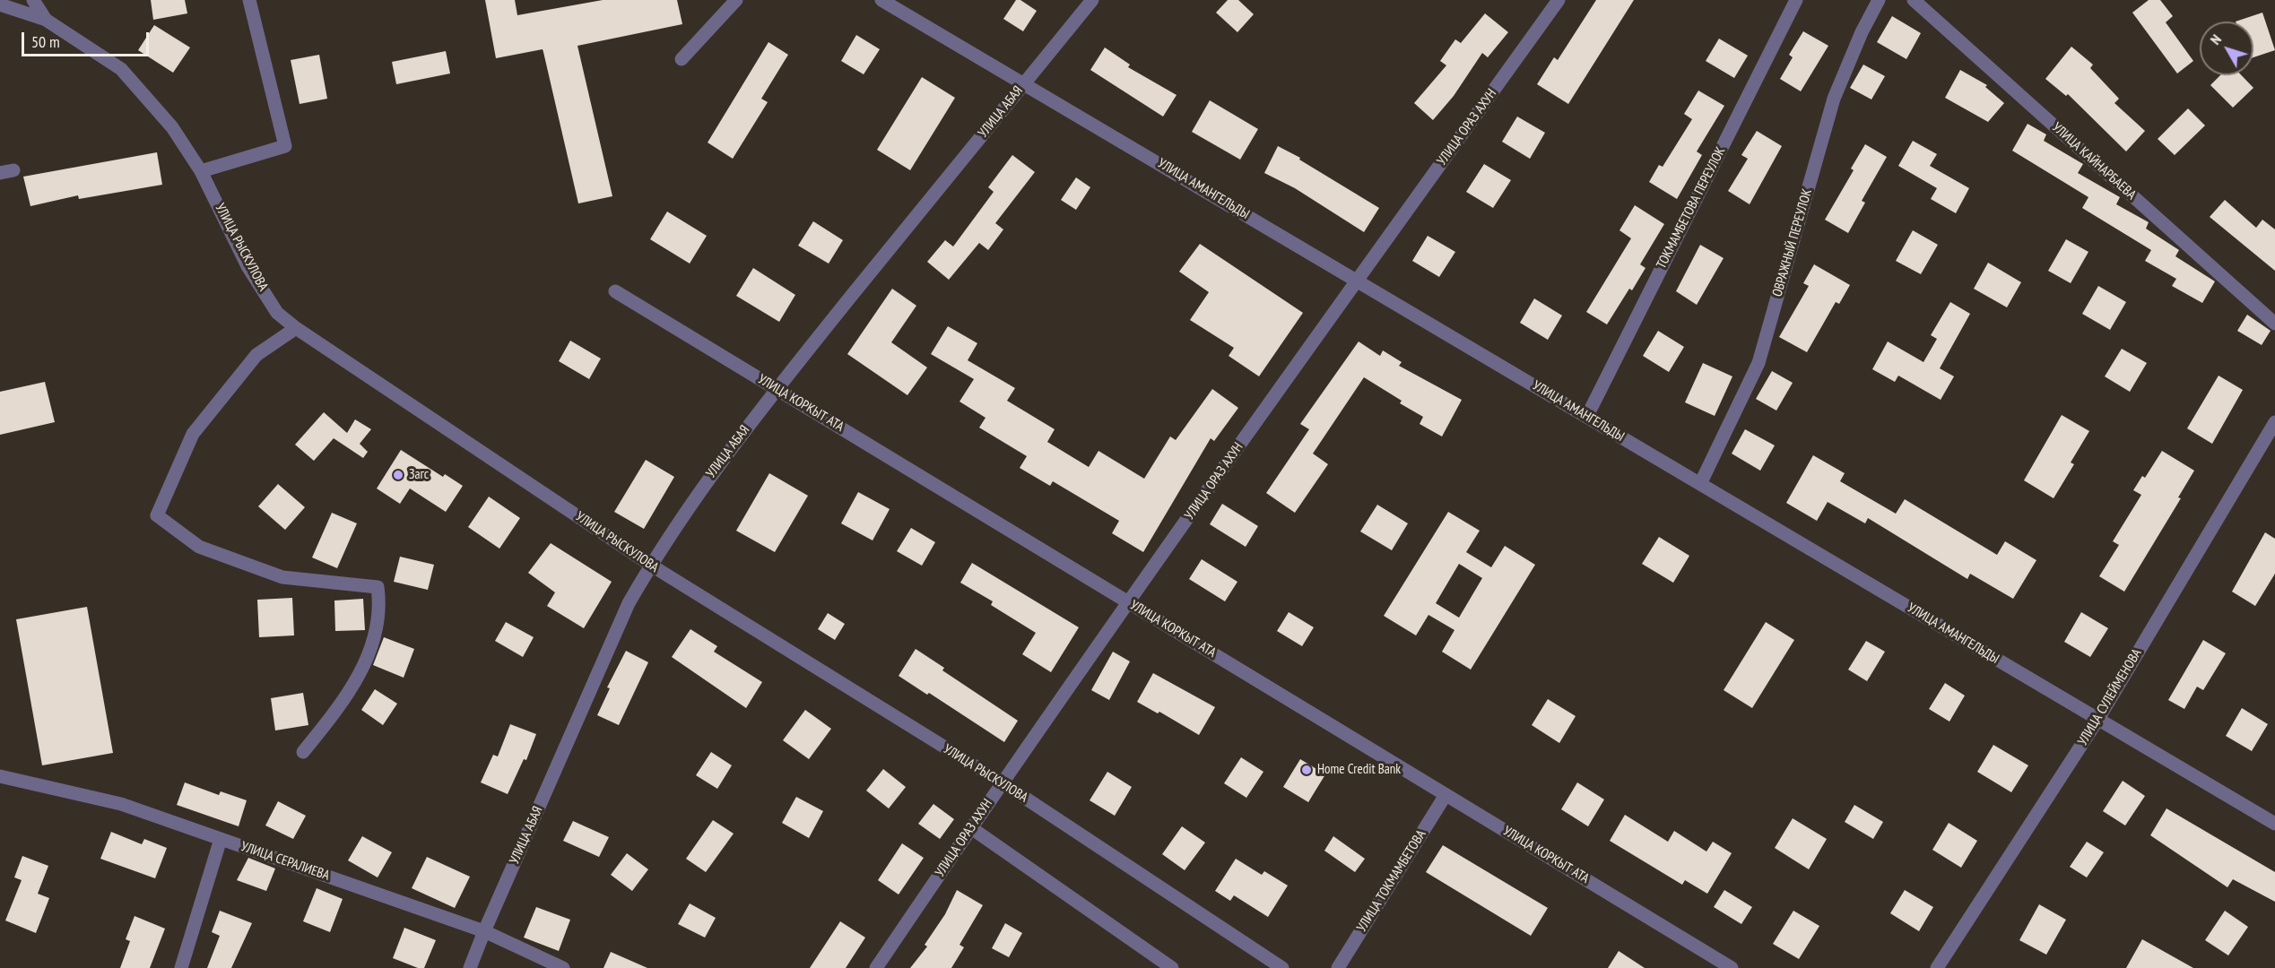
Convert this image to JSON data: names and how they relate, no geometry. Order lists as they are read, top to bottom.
{
  "streets": {
    "street": [
      "УЛИЦА АБАЯ",
      "УЛИЦА ОРАЗ АХУН",
      "УЛИЦА КАЙНАРБАЕВА",
      "УЛИЦА АМАНГЕЛЬДЫ",
      "ТОКМАМБЕТОВА ПЕРЕУЛОК",
      "ОВРАЖНЫЙ ПЕРЕУЛОК",
      "УЛИЦА РЫСКУЛОВА",
      "УЛИЦА КОРКЫТ АТА",
      "УЛИЦА СУЛЕЙМЕНОВА",
      "УЛИЦА СЕРАЛИЕВА",
      "УЛИЦА ТОКМАМБЕТОВА"
    ]
  },
  "crossings": [
    ["УЛИЦА АБАЯ", "УЛИЦА АМАНГЕЛЬДЫ"],
    ["УЛИЦА АБАЯ", "УЛИЦА РЫСКУЛОВА"],
    ["УЛИЦА АБАЯ", "УЛИЦА КОРКЫТ АТА"],
    ["УЛИЦА АБАЯ", "УЛИЦА СЕРАЛИЕВА"],
    ["УЛИЦА ОРАЗ АХУН", "УЛИЦА АМАНГЕЛЬДЫ"],
    ["УЛИЦА ОРАЗ АХУН", "УЛИЦА РЫСКУЛОВА"],
    ["УЛИЦА ОРАЗ АХУН", "УЛИЦА КОРКЫТ АТА"],
    ["УЛИЦА АМАНГЕЛЬДЫ", "ТОКМАМБЕТОВА ПЕРЕУЛОК"],
    ["УЛИЦА АМАНГЕЛЬДЫ", "ОВРАЖНЫЙ ПЕРЕУЛОК"],
    ["УЛИЦА АМАНГЕЛЬДЫ", "УЛИЦА СУЛЕЙМЕНОВА"],
    ["УЛИЦА КОРКЫТ АТА", "УЛИЦА ТОКМАМБЕТОВА"]
  ],
  "places": ["Загс", "Home Credit Bank"],
  "scale_bar": "50 m",
  "north": "top left"
}
